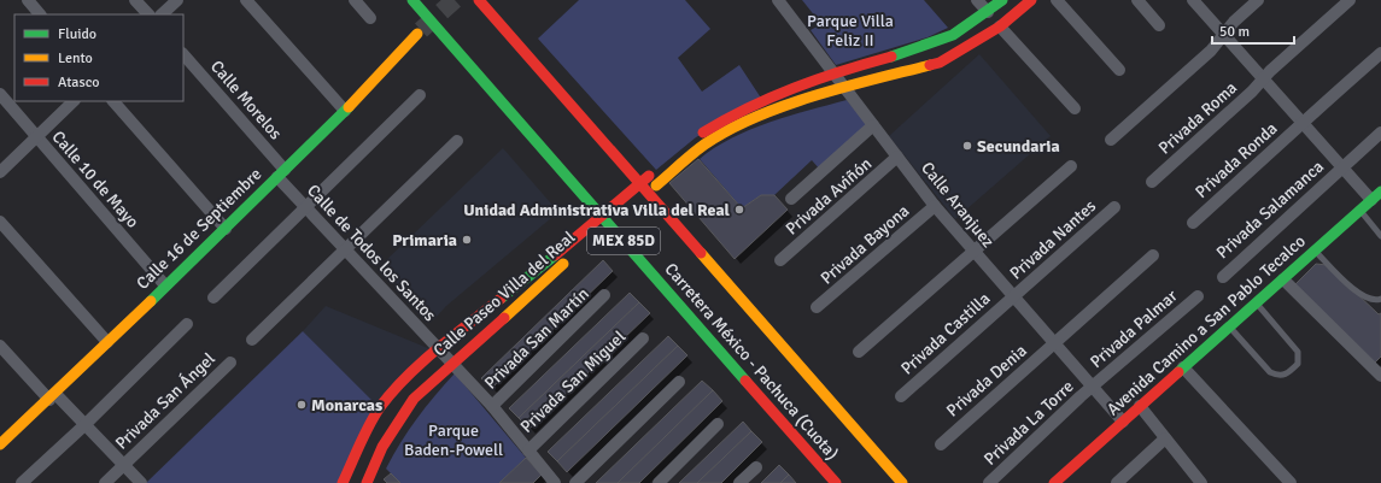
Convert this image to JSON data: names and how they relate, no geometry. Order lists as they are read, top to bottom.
{
  "streets": {
    "main road": [
      "Calle 16 de Septiembre",
      "MEX 85D",
      "Calle Paseo Villa del Real",
      "Avenida Camino a San Pablo Tecalco",
      "Carretera México - Pachuca (Cuota)"
    ],
    "street": [
      "Calle Morelos",
      "Privada Roma",
      "Privada Ronda",
      "Calle 10 de Mayo",
      "Privada Aviñón",
      "Calle Aranjuez",
      "Privada Salamanca",
      "Privada Nantes",
      "Privada Bayona",
      "Calle de Todos los Santos",
      "Privada Palmar",
      "Privada Castilla",
      "Privada San Martín",
      "Privada Denia",
      "Privada San Miguel",
      "Privada San Ángel",
      "Privada La Torre"
    ]
  },
  "crossings": [
    ["Calle Morelos", "Calle 16 de Septiembre"],
    ["Calle Morelos", "Calle de Todos los Santos"],
    ["Calle 10 de Mayo", "Calle 16 de Septiembre"],
    ["Privada Aviñón", "Calle Aranjuez"],
    ["Calle Aranjuez", "Privada Nantes"],
    ["Calle Aranjuez", "Privada Bayona"],
    ["Calle Aranjuez", "Calle Paseo Villa del Real"],
    ["Calle Aranjuez", "Avenida Camino a San Pablo Tecalco"],
    ["Calle Aranjuez", "Privada Palmar"],
    ["Calle Aranjuez", "Privada Castilla"],
    ["Calle Aranjuez", "Privada Denia"],
    ["Calle Aranjuez", "Privada La Torre"],
    ["Calle 16 de Septiembre", "Calle de Todos los Santos"],
    ["Privada Nantes", "Privada Castilla"],
    ["Calle de Todos los Santos", "Calle Paseo Villa del Real"],
    ["Calle de Todos los Santos", "Privada San Martín"],
    ["Calle de Todos los Santos", "Privada San Miguel"],
    ["Privada Palmar", "Privada La Torre"]
  ],
  "parks": ["Parque Villa Feliz II", "Parque Baden-Powell"],
  "places": [
    "Secundaria",
    "Unidad Administrativa Villa del Real",
    "Primaria",
    "Monarcas"
  ],
  "legend": ["Fluido", "Lento", "Atasco"],
  "scale_bar": "50 m"
}
